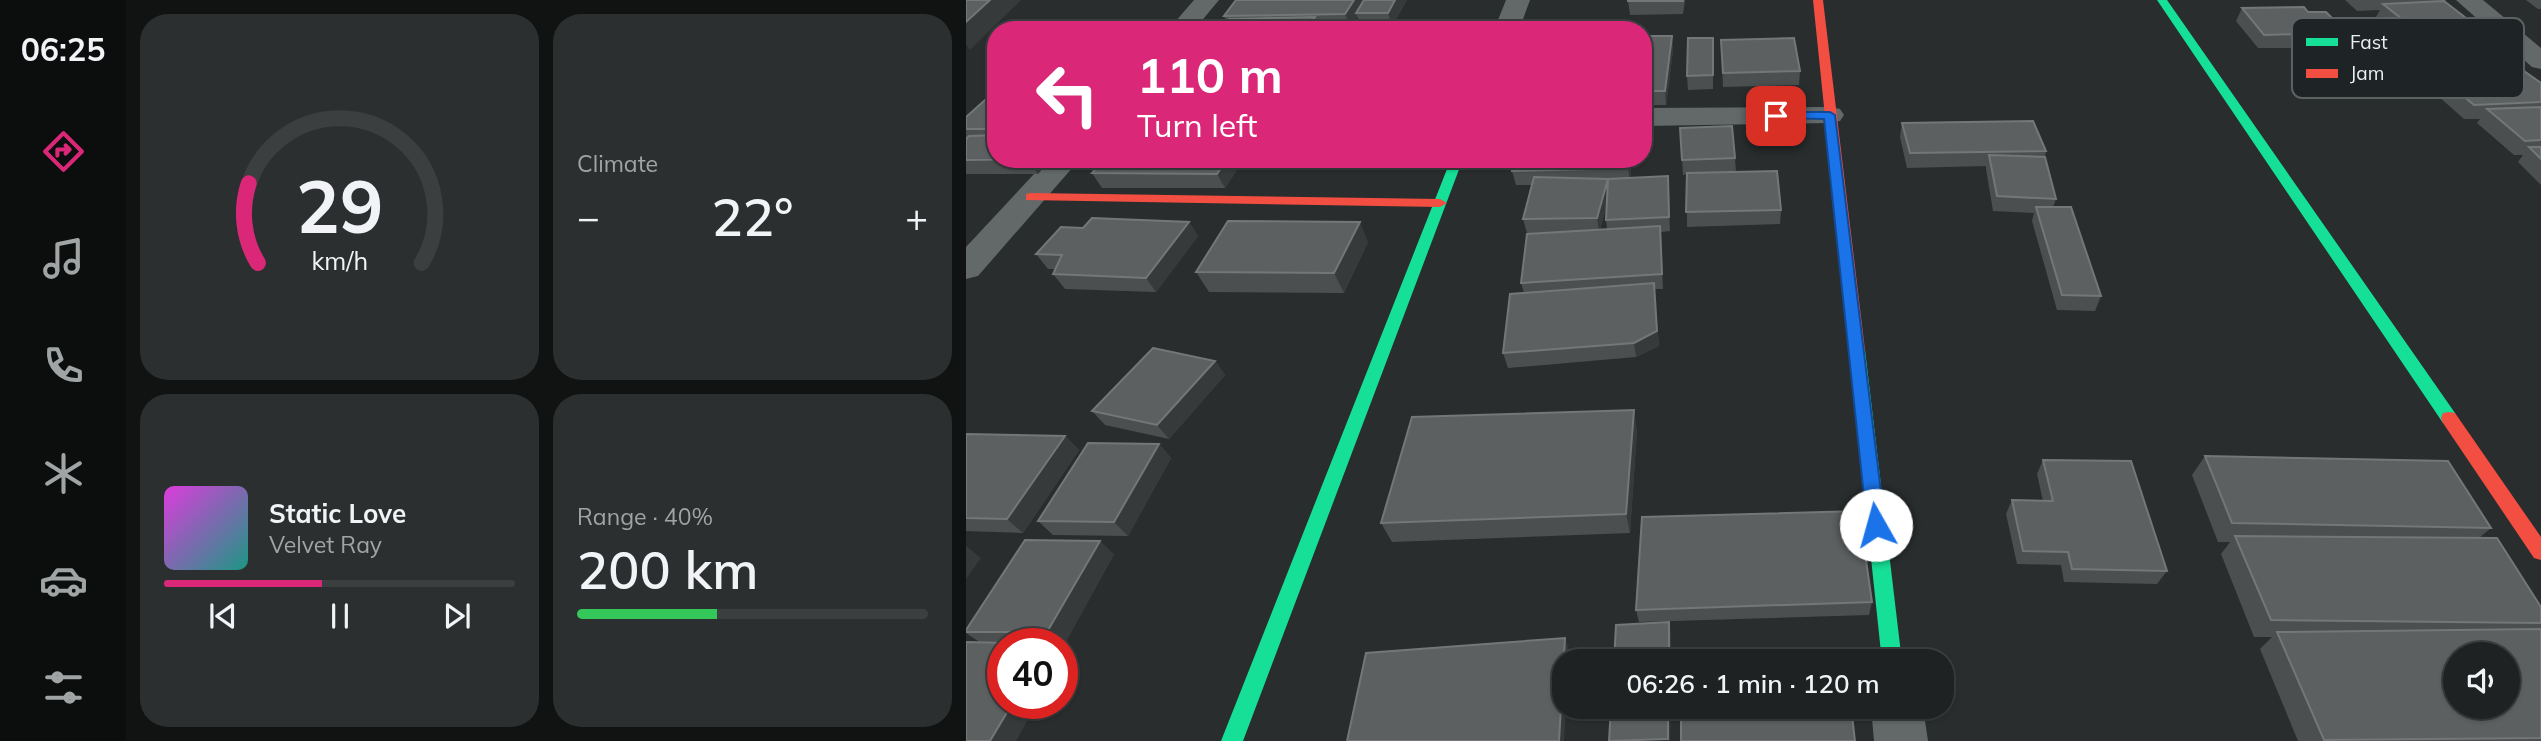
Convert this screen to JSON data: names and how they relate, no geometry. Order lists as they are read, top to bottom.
{
  "legend": ["Fast", "Jam"],
  "page": {
    "tabs": "06:25",
    "tile": [
      "Climate",
      ["Range · 40%", "200 km"]
    ],
    "turn": ["110 m", "Turn left"],
    "heat": ["−", "22°", "+"],
    "song": ["Static Love", "Velvet Ray"],
    "limit": "40",
    "trip": "06:26 · 1 min · 120 m",
    "gauge": ["29", "km/h"]
  }
}
